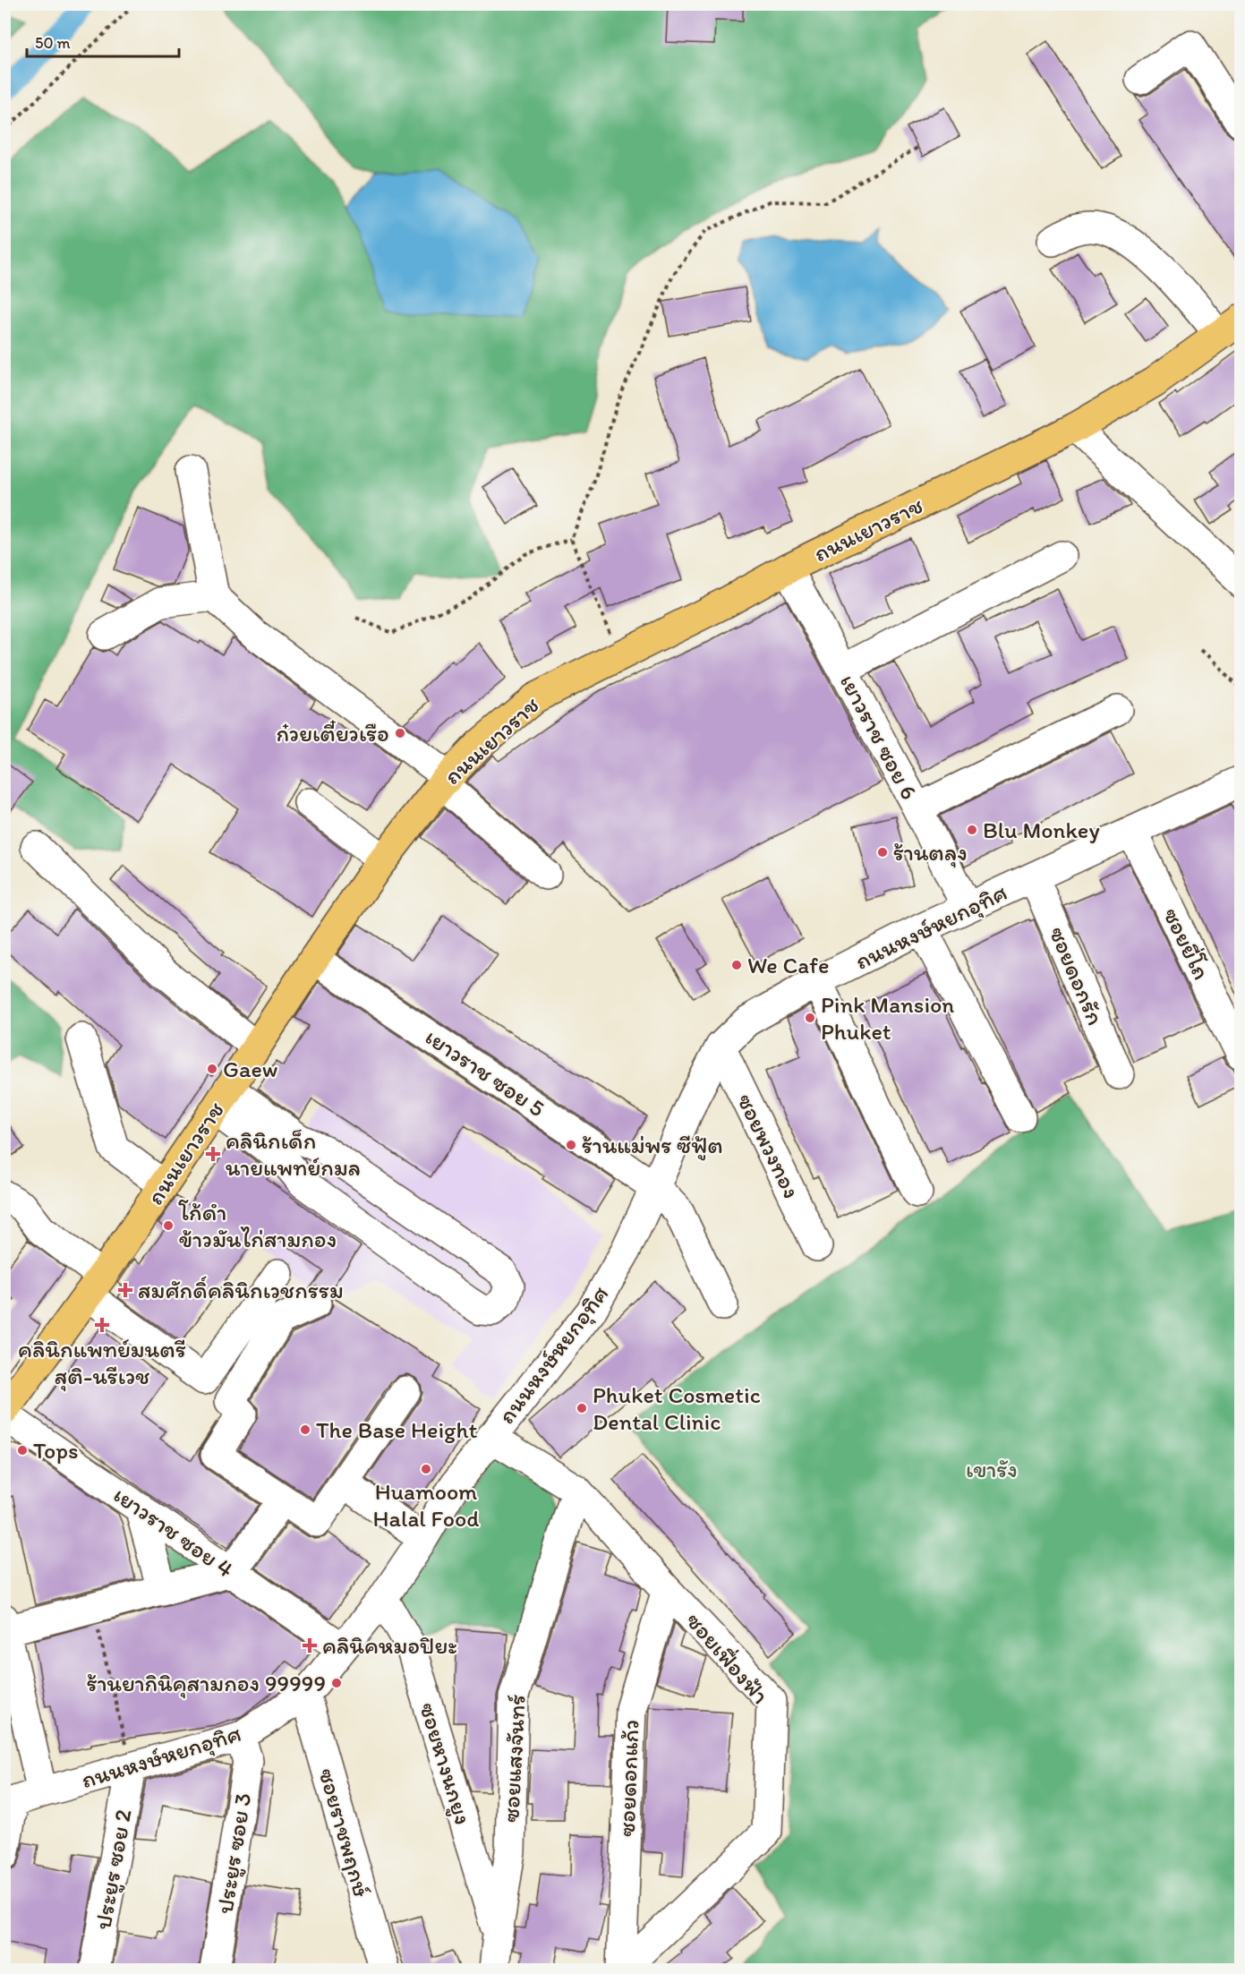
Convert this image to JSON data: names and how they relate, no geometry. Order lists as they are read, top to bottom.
{
  "streets": {
    "main road": ["ถนนเยาวราช"],
    "street": [
      "เยาวราช ซอย 6",
      "ถนนหงษ์หยกอุทิศ",
      "ซอยยี่โถ",
      "ซอยดอกรัก",
      "เยาวราช ซอย 5",
      "ซอยพวงทอง",
      "เยาวราช ซอย 4",
      "ซอยเฟื่องฟ้า",
      "ซอยแสงจันทร์",
      "ซอยหางนกยูง",
      "ซอยดอกแก้ว",
      "ซอยราชพฤกษ์",
      "ประยูร ซอย 3",
      "ประยูร ซอย 2"
    ]
  },
  "crossings": [
    ["ถนนเยาวราช", "เยาวราช ซอย 6"],
    ["ถนนเยาวราช", "เยาวราช ซอย 5"],
    ["ถนนเยาวราช", "เยาวราช ซอย 4"],
    ["เยาวราช ซอย 6", "ถนนหงษ์หยกอุทิศ"],
    ["ถนนหงษ์หยกอุทิศ", "ซอยยี่โถ"],
    ["ถนนหงษ์หยกอุทิศ", "ซอยดอกรัก"],
    ["ถนนหงษ์หยกอุทิศ", "เยาวราช ซอย 5"],
    ["ถนนหงษ์หยกอุทิศ", "ซอยพวงทอง"],
    ["ถนนหงษ์หยกอุทิศ", "เยาวราช ซอย 4"],
    ["ถนนหงษ์หยกอุทิศ", "ซอยเฟื่องฟ้า"],
    ["ถนนหงษ์หยกอุทิศ", "ซอยหางนกยูง"],
    ["ถนนหงษ์หยกอุทิศ", "ซอยราชพฤกษ์"],
    ["ถนนหงษ์หยกอุทิศ", "ประยูร ซอย 3"],
    ["ถนนหงษ์หยกอุทิศ", "ประยูร ซอย 2"],
    ["ซอยเฟื่องฟ้า", "ซอยแสงจันทร์"],
    ["ซอยเฟื่องฟ้า", "ซอยดอกแก้ว"],
    ["ซอยแสงจันทร์", "ซอยหางนกยูง"]
  ],
  "parks": ["เขารัง"],
  "places": {
    "other": [
      "ก๋วยเตี๋ยวเรือ",
      "Blu Monkey",
      "ร้านตลุง",
      "We Cafe",
      "Pink Mansion Phuket",
      "Gaew",
      "ร้านแม่พร ซีฟู้ต",
      "โก้ดำ ข้าวมันไก่สามกอง",
      "Phuket Cosmetic Dental Clinic",
      "The Base Height",
      "Tops",
      "Huamoom Halal Food",
      "ร้านยากินิคุสามกอง 99999"
    ],
    "health": [
      "คลินิกเด็ก นายแพทย์กมล",
      "สมศักดิ์คลินิกเวชกรรม",
      "คลินิกแพทย์มนตรี สุติ-นรีเวช",
      "คลินิคหมอปิยะ"
    ]
  },
  "scale_bar": "50 m"
}
